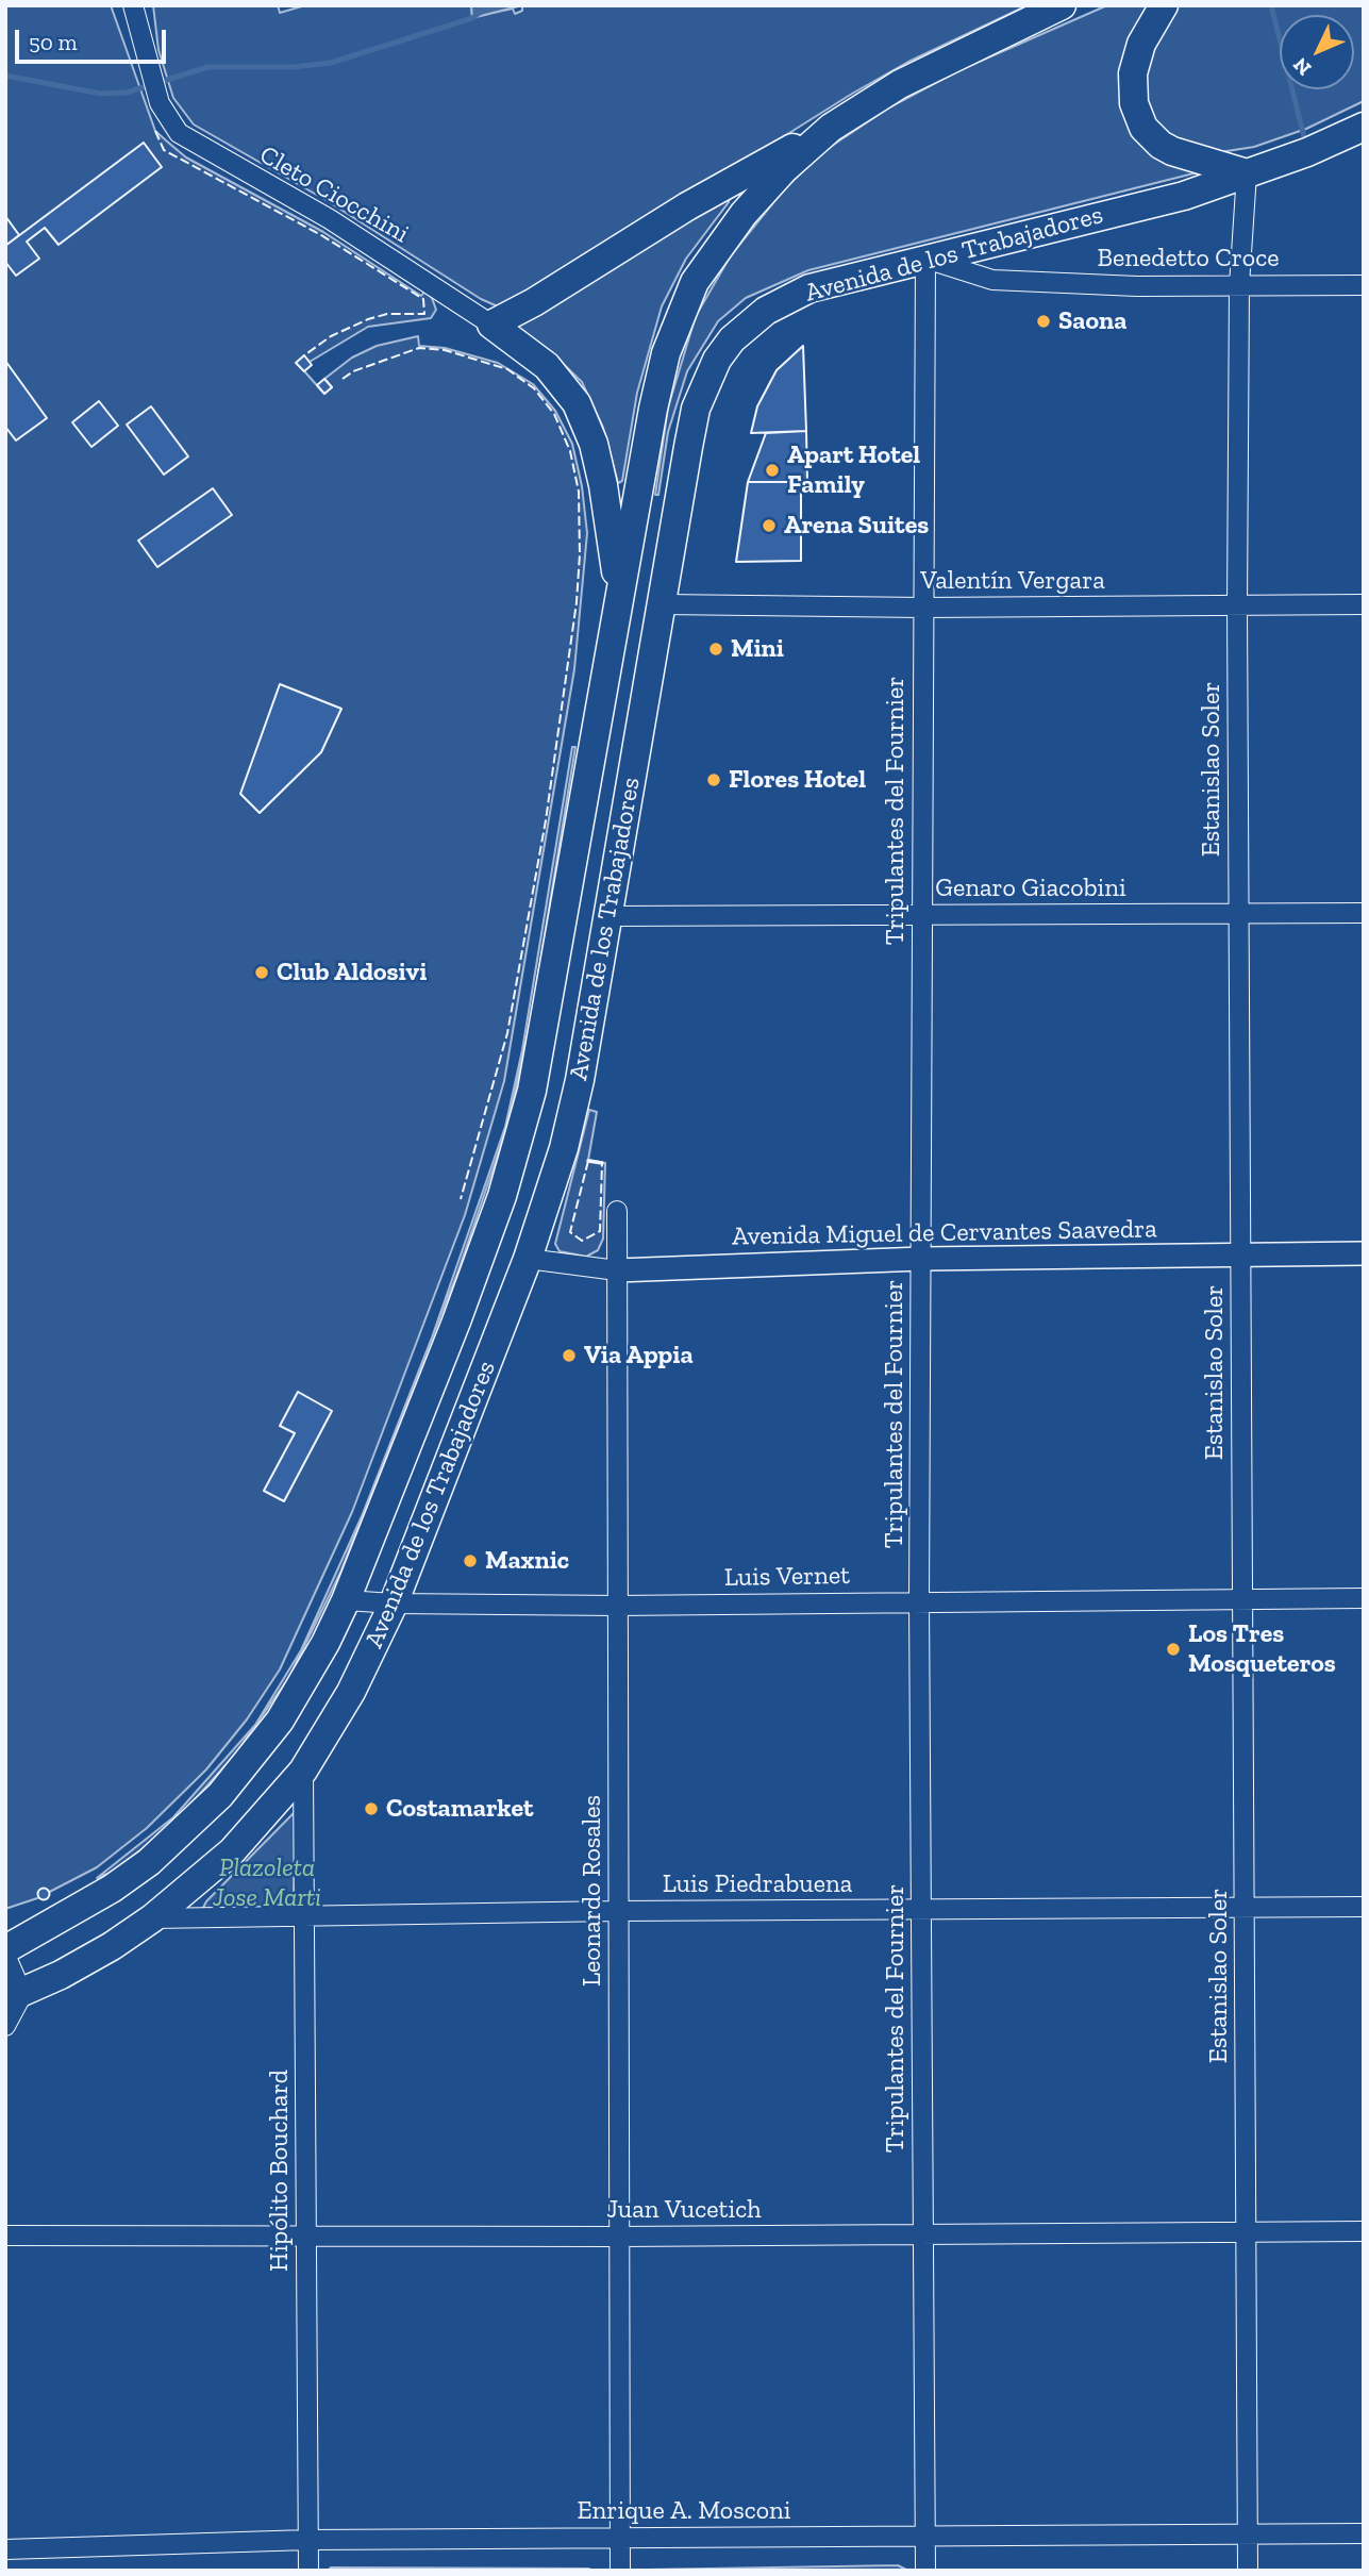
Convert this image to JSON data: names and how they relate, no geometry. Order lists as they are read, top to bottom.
{
  "streets": {
    "main road": ["Avenida de los Trabajadores"],
    "street": [
      "Cleto Ciocchini",
      "Benedetto Croce",
      "Valentín Vergara",
      "Estanislao Soler",
      "Tripulantes del Fournier",
      "Genaro Giacobini",
      "Avenida Miguel de Cervantes Saavedra",
      "Luis Vernet",
      "Luis Piedrabuena",
      "Leonardo Rosales",
      "Hipólito Bouchard",
      "Juan Vucetich",
      "Enrique A. Mosconi"
    ]
  },
  "crossings": [
    ["Avenida de los Trabajadores", "Benedetto Croce"],
    ["Avenida de los Trabajadores", "Valentín Vergara"],
    ["Avenida de los Trabajadores", "Estanislao Soler"],
    ["Avenida de los Trabajadores", "Tripulantes del Fournier"],
    ["Avenida de los Trabajadores", "Genaro Giacobini"],
    ["Avenida de los Trabajadores", "Avenida Miguel de Cervantes Saavedra"],
    ["Avenida de los Trabajadores", "Luis Vernet"],
    ["Avenida de los Trabajadores", "Luis Piedrabuena"],
    ["Avenida de los Trabajadores", "Hipólito Bouchard"],
    ["Benedetto Croce", "Estanislao Soler"],
    ["Benedetto Croce", "Tripulantes del Fournier"],
    ["Valentín Vergara", "Estanislao Soler"],
    ["Valentín Vergara", "Tripulantes del Fournier"],
    ["Estanislao Soler", "Genaro Giacobini"],
    ["Estanislao Soler", "Avenida Miguel de Cervantes Saavedra"],
    ["Estanislao Soler", "Luis Vernet"],
    ["Estanislao Soler", "Luis Piedrabuena"],
    ["Estanislao Soler", "Juan Vucetich"],
    ["Estanislao Soler", "Enrique A. Mosconi"],
    ["Tripulantes del Fournier", "Genaro Giacobini"],
    ["Tripulantes del Fournier", "Avenida Miguel de Cervantes Saavedra"],
    ["Tripulantes del Fournier", "Luis Vernet"],
    ["Tripulantes del Fournier", "Luis Piedrabuena"],
    ["Tripulantes del Fournier", "Juan Vucetich"],
    ["Tripulantes del Fournier", "Enrique A. Mosconi"],
    ["Avenida Miguel de Cervantes Saavedra", "Leonardo Rosales"],
    ["Luis Vernet", "Leonardo Rosales"],
    ["Luis Piedrabuena", "Leonardo Rosales"],
    ["Luis Piedrabuena", "Hipólito Bouchard"],
    ["Leonardo Rosales", "Juan Vucetich"],
    ["Leonardo Rosales", "Enrique A. Mosconi"],
    ["Hipólito Bouchard", "Juan Vucetich"],
    ["Hipólito Bouchard", "Enrique A. Mosconi"]
  ],
  "parks": ["Plazoleta Jose Marti"],
  "places": [
    "Saona",
    "Apart Hotel Family",
    "Arena Suites",
    "Mini",
    "Flores Hotel",
    "Club Aldosivi",
    "Via Appia",
    "Maxnic",
    "Los Tres Mosqueteros",
    "Costamarket"
  ],
  "scale_bar": "50 m",
  "north": "bottom left"
}
